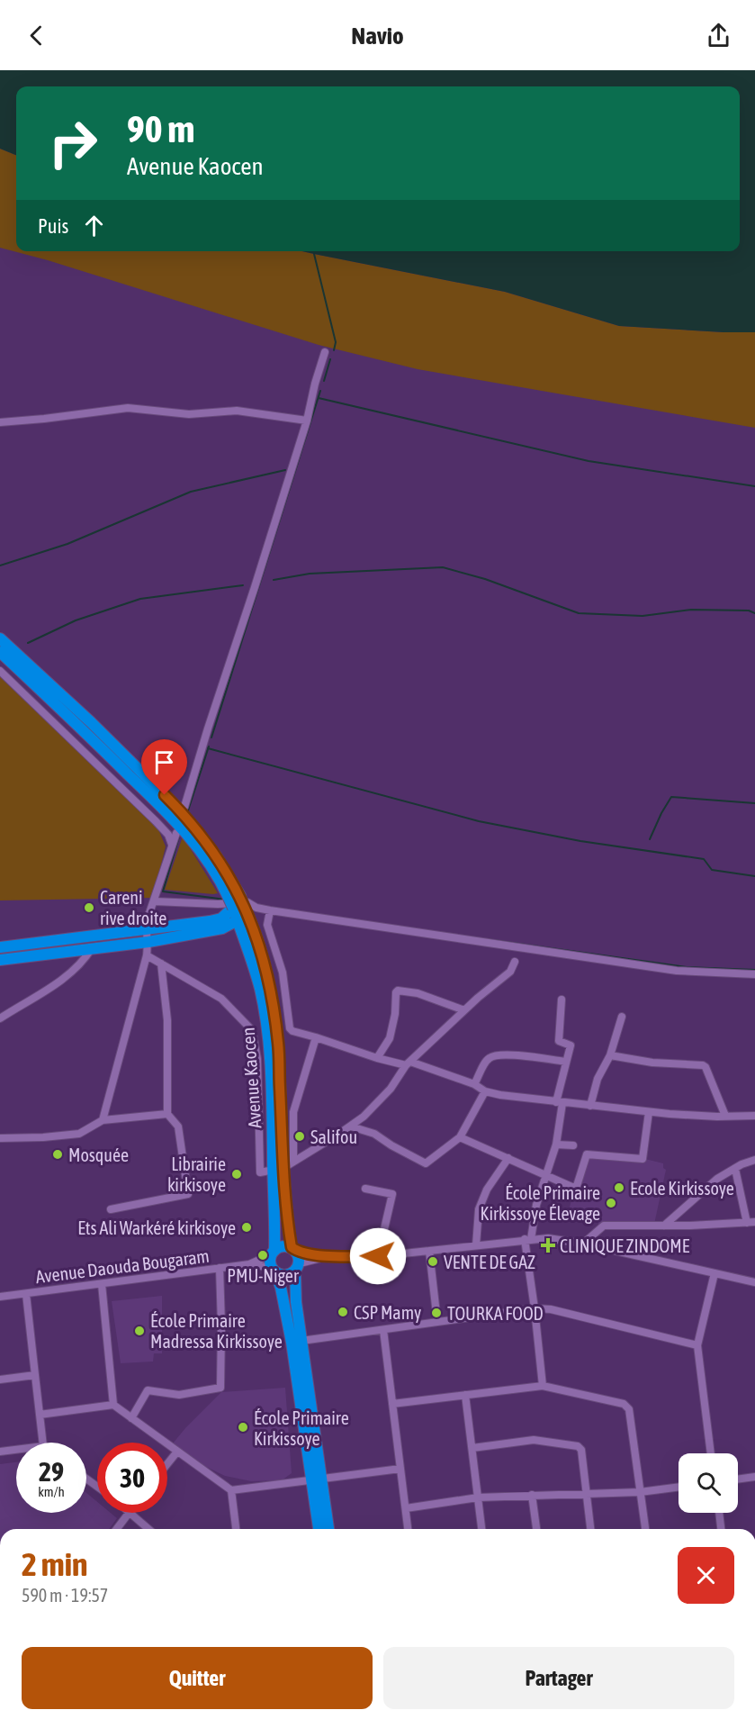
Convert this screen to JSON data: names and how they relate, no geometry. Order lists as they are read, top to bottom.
{
  "streets": {
    "highway": ["Avenue Kaocen"],
    "street": ["Avenue Daouda Bougaram"]
  },
  "crossings": [
    ["Avenue Kaocen", "Avenue Daouda Bougaram"]
  ],
  "places": {
    "other": [
      "Careni rive droite",
      "Salifou",
      "Mosquée",
      "Librairie kirkisoye",
      "Ecole Kirkissoye",
      "École Primaire Kirkissoye Élevage",
      "Ets Ali Warkéré kirkisoye",
      "PMU-Niger",
      "VENTE DE GAZ",
      "CSP Mamy",
      "TOURKA FOOD",
      "École Primaire Madressa Kirkissoye",
      "École Primaire Kirkissoye"
    ],
    "health": ["CLINIQUE ZINDOME"]
  },
  "page": {
    "header": "Navio",
    "turn": ["90 m", "Avenue Kaocen"],
    "then": "Puis",
    "speed": "29 km/h",
    "limit": "30",
    "heading": ["2 min", "590 m · 19:57"],
    "buttons": ["Quitter", "Partager"]
  }
}
